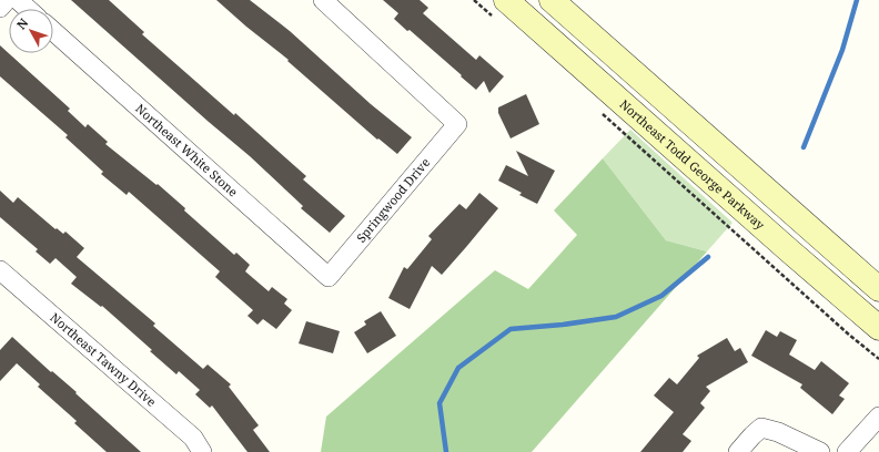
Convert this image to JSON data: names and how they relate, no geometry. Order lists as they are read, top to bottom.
{
  "streets": {
    "main road": ["Northeast Todd George Parkway"],
    "street": ["Northeast White Stone", "Springwood Drive", "Northeast Tawny Drive"]
  },
  "crossings": [
    ["Northeast White Stone", "Springwood Drive"]
  ],
  "north": "top left"
}
